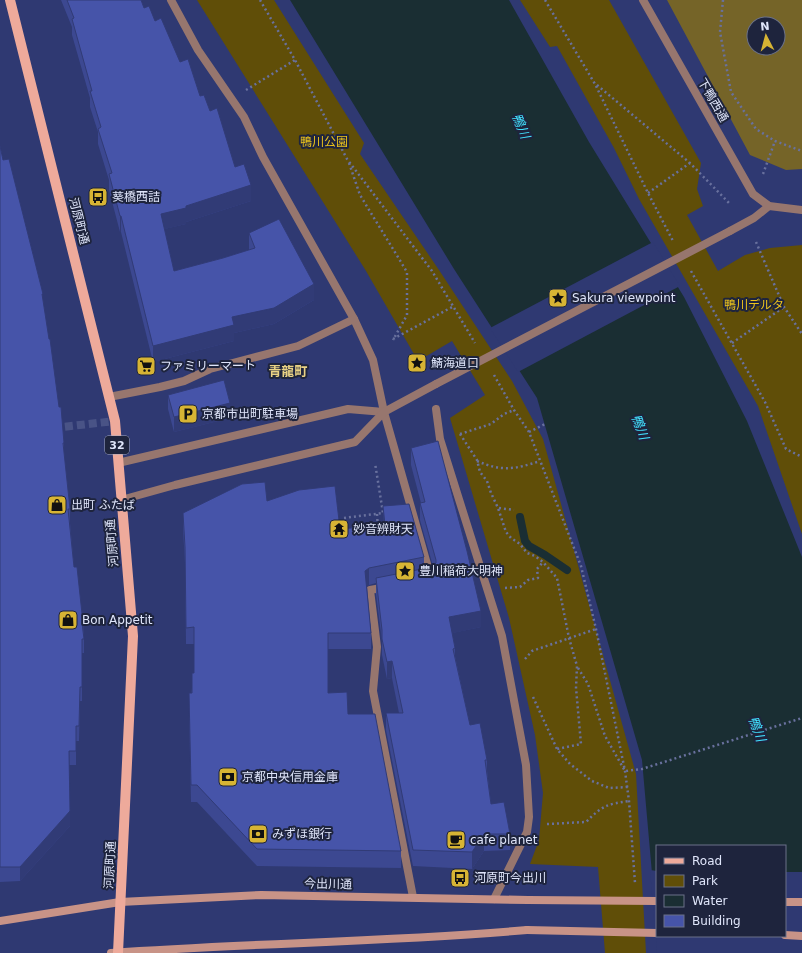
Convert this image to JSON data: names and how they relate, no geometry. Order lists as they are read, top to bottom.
{
  "streets": {
    "main road": ["河原町通", "32", "今出川通"],
    "street": ["下鴨西通"]
  },
  "crossings": [
    ["河原町通", "今出川通"]
  ],
  "districts": ["青龍町"],
  "water": ["鴨川"],
  "parks": ["鴨川公園", "鴨川デルタ"],
  "places": {
    "bus stop": ["葵橋西詰", "河原町今出川"],
    "place": ["Sakura viewpoint", "鯖海道口", "豊川稲荷大明神"],
    "supermarket": ["ファミリーマート"],
    "parking": ["京都市出町駐車場"],
    "shop": ["出町 ふたば", "Bon Appetit"],
    "temple": ["妙音辨財天"],
    "bank": ["京都中央信用金庫", "みずほ銀行"],
    "cafe": ["cafe planet"]
  },
  "legend": [
    "Road",
    "Park",
    "Water",
    "Building"
  ],
  "north": "top"
}
